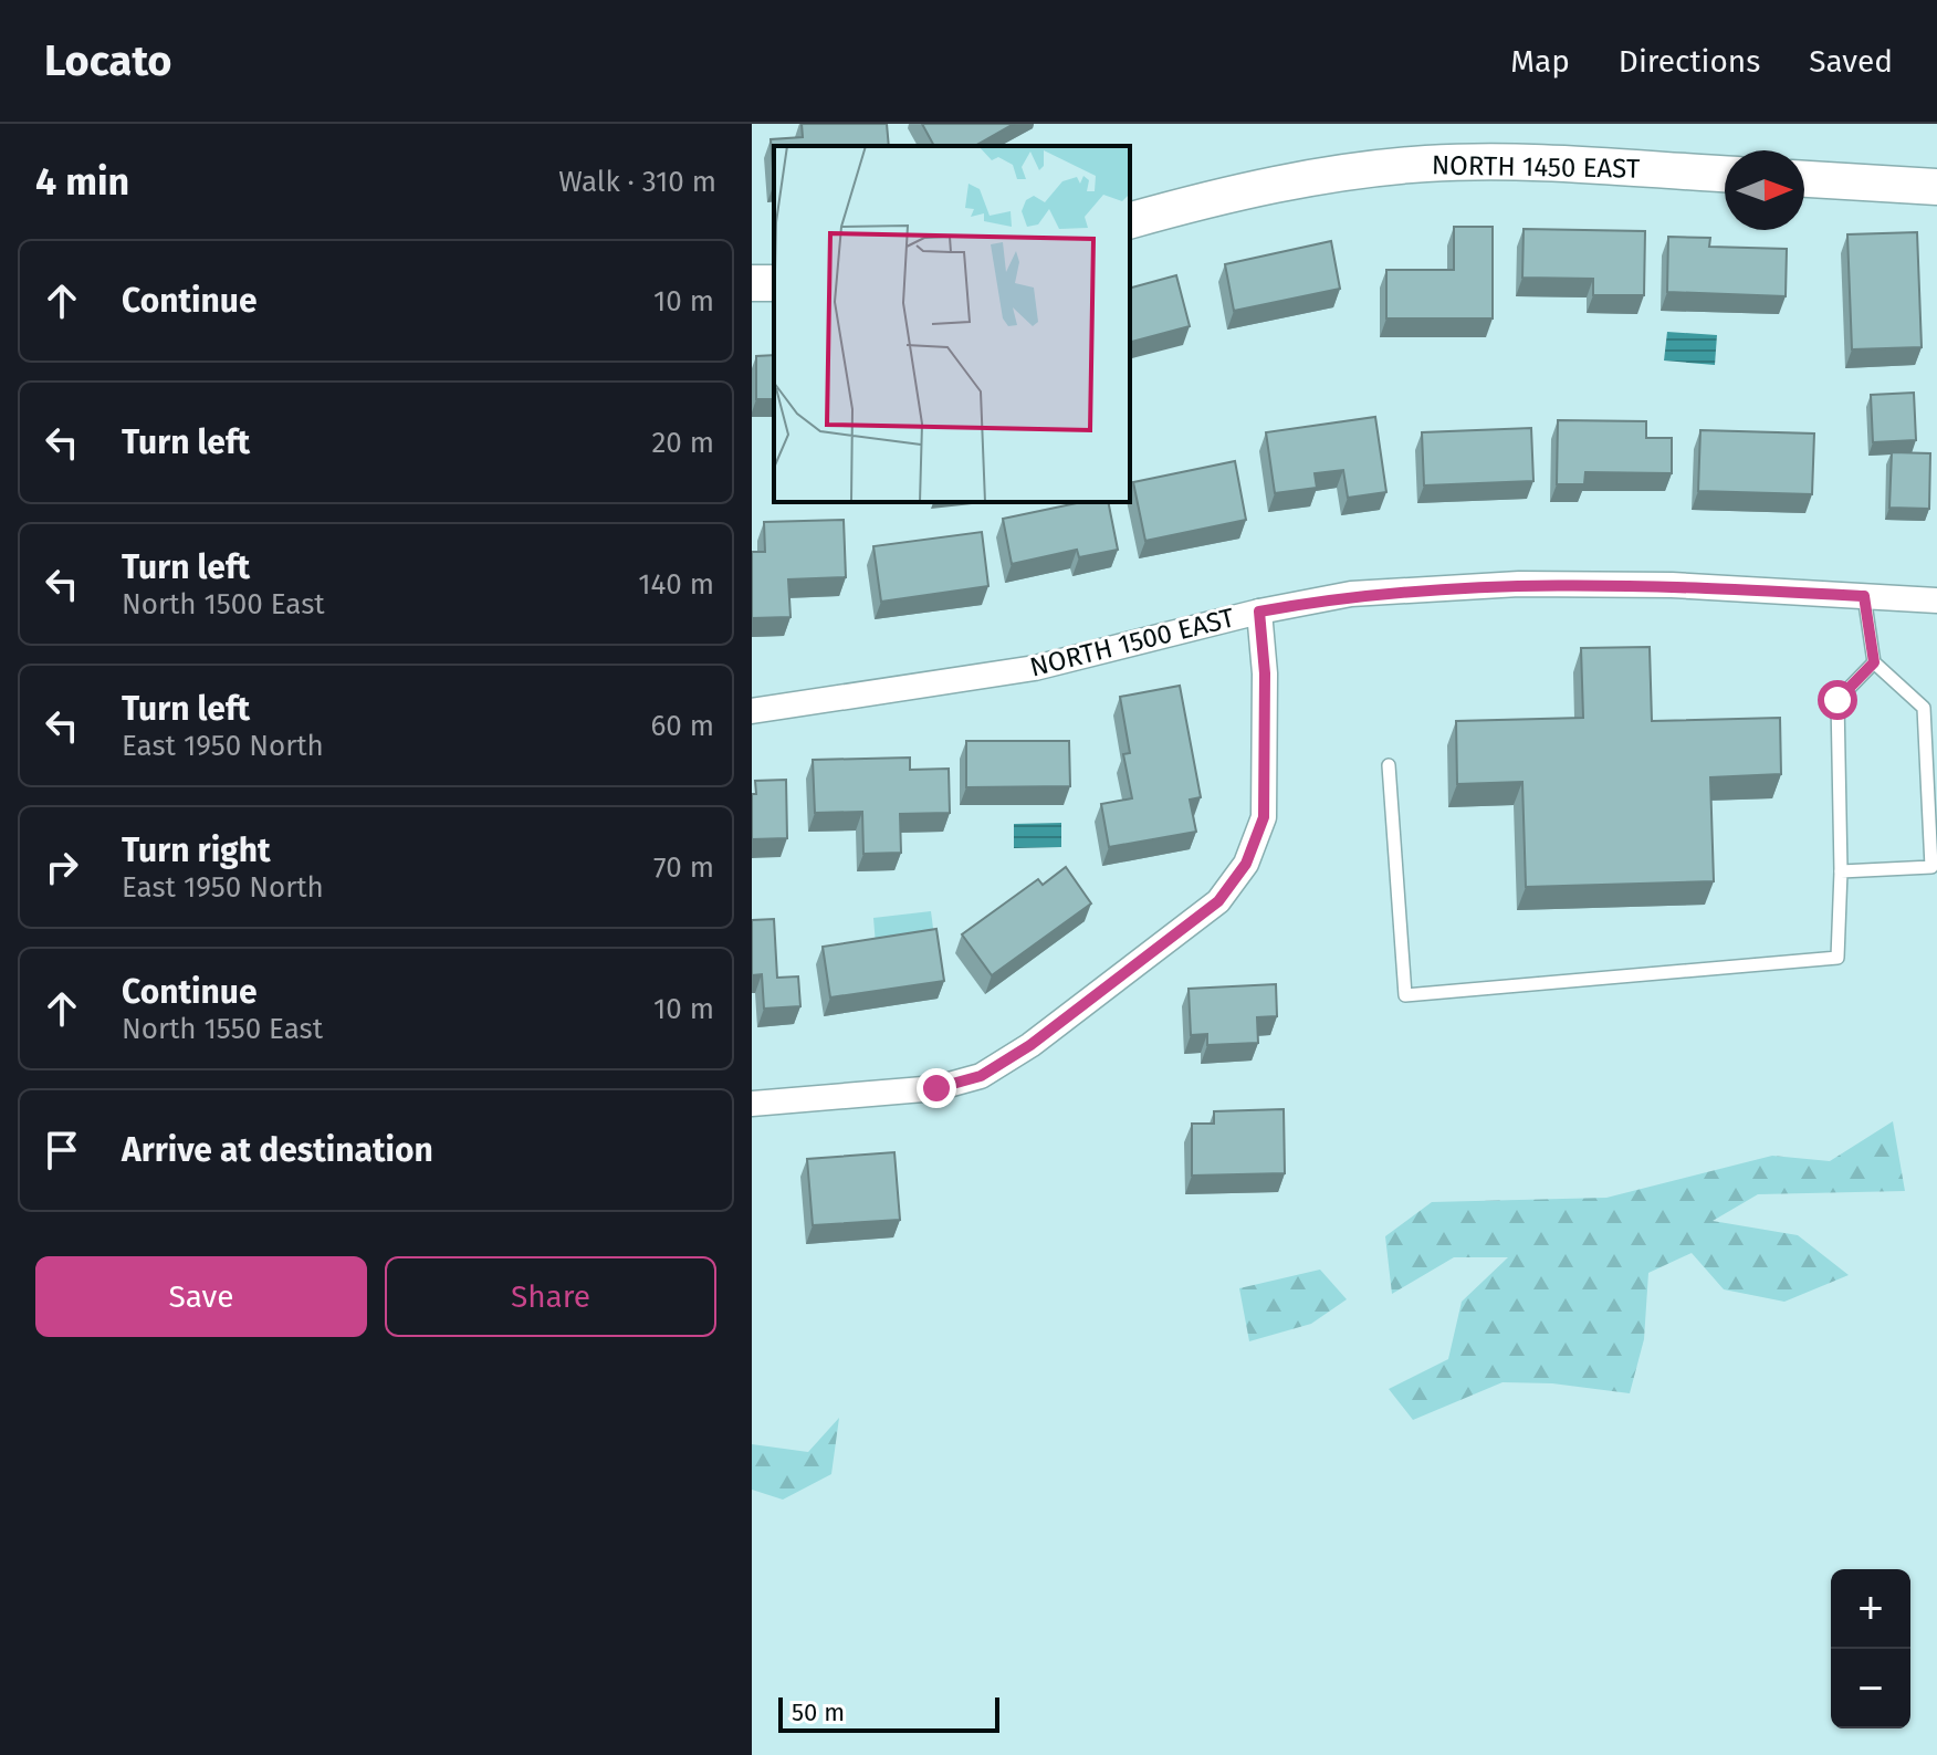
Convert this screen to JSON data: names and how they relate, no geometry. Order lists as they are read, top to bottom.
{
  "streets": {
    "street": ["NORTH 1450 EAST", "NORTH 1500 EAST"]
  },
  "scale_bar": "50 m",
  "north": "right",
  "page": {
    "header": "Locato",
    "nav": ["Map", "Directions", "Saved"],
    "heading": ["4 min", "Walk · 310 m"],
    "list": [
      ["Continue", "10 m"],
      ["Turn left", "20 m"],
      ["Turn left", "North 1500 East", "140 m"],
      ["Turn left", "East 1950 North", "60 m"],
      ["Turn right", "East 1950 North", "70 m"],
      ["Continue", "North 1550 East", "10 m"],
      "Arrive at destination"
    ],
    "buttons": ["Save", "Share"],
    "map_buttons": ["+", "−"],
    "scale": "50 m"
  }
}
